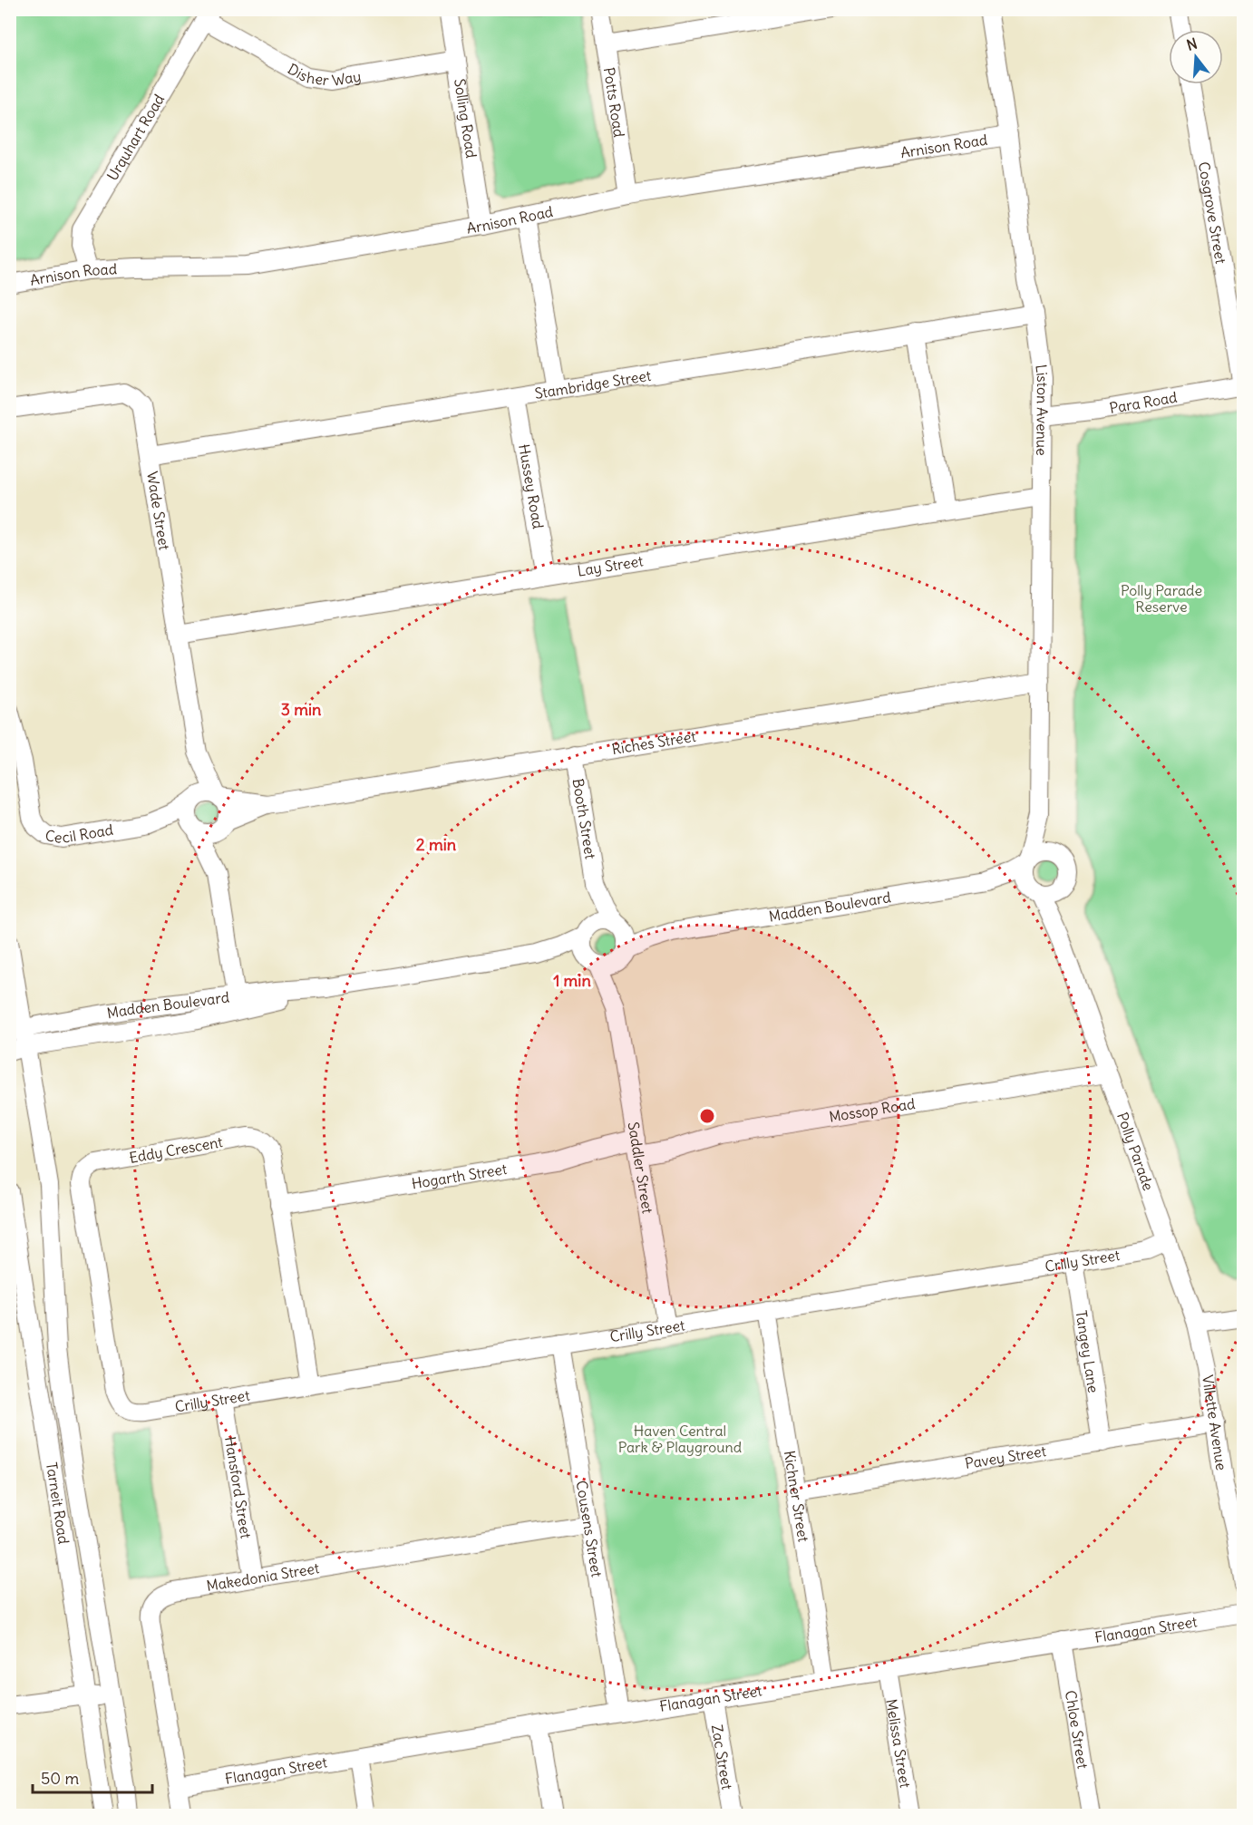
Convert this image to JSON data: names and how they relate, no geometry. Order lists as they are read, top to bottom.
{
  "streets": {
    "street": [
      "Disher Way",
      "Potts Road",
      "Solling Road",
      "Urquhart Road",
      "Arnison Road",
      "Cosgrove Street",
      "Stambridge Street",
      "Para Road",
      "Liston Avenue",
      "Hussey Road",
      "Wade Street",
      "Lay Street",
      "Riches Street",
      "Booth Street",
      "Cecil Road",
      "Madden Boulevard",
      "Mossop Road",
      "Eddy Crescent",
      "Polly Parade",
      "Saddler Street",
      "Hogarth Street",
      "Crilly Street",
      "Tangey Lane",
      "Villette Avenue",
      "Pavey Street",
      "Hansford Street",
      "Kichner Street",
      "Tarneit Road",
      "Cousens Street",
      "Makedonia Street",
      "Flanagan Street",
      "Chloe Street",
      "Melissa Street",
      "Zac Street"
    ]
  },
  "crossings": [
    ["Disher Way", "Solling Road"],
    ["Disher Way", "Urquhart Road"],
    ["Potts Road", "Arnison Road"],
    ["Solling Road", "Arnison Road"],
    ["Urquhart Road", "Arnison Road"],
    ["Arnison Road", "Liston Avenue"],
    ["Cosgrove Street", "Para Road"],
    ["Stambridge Street", "Liston Avenue"],
    ["Stambridge Street", "Hussey Road"],
    ["Stambridge Street", "Wade Street"],
    ["Para Road", "Liston Avenue"],
    ["Liston Avenue", "Lay Street"],
    ["Liston Avenue", "Riches Street"],
    ["Liston Avenue", "Madden Boulevard"],
    ["Liston Avenue", "Polly Parade"],
    ["Hussey Road", "Lay Street"],
    ["Wade Street", "Lay Street"],
    ["Wade Street", "Riches Street"],
    ["Wade Street", "Cecil Road"],
    ["Riches Street", "Booth Street"],
    ["Riches Street", "Cecil Road"],
    ["Booth Street", "Madden Boulevard"],
    ["Booth Street", "Saddler Street"],
    ["Madden Boulevard", "Polly Parade"],
    ["Madden Boulevard", "Saddler Street"],
    ["Mossop Road", "Polly Parade"],
    ["Mossop Road", "Saddler Street"],
    ["Mossop Road", "Hogarth Street"],
    ["Eddy Crescent", "Hogarth Street"],
    ["Eddy Crescent", "Crilly Street"],
    ["Polly Parade", "Crilly Street"],
    ["Polly Parade", "Villette Avenue"],
    ["Saddler Street", "Hogarth Street"],
    ["Saddler Street", "Crilly Street"],
    ["Crilly Street", "Tangey Lane"],
    ["Crilly Street", "Hansford Street"],
    ["Crilly Street", "Kichner Street"],
    ["Crilly Street", "Cousens Street"],
    ["Tangey Lane", "Pavey Street"],
    ["Villette Avenue", "Pavey Street"],
    ["Pavey Street", "Kichner Street"],
    ["Hansford Street", "Makedonia Street"],
    ["Kichner Street", "Flanagan Street"],
    ["Cousens Street", "Makedonia Street"],
    ["Cousens Street", "Flanagan Street"],
    ["Makedonia Street", "Flanagan Street"],
    ["Flanagan Street", "Chloe Street"],
    ["Flanagan Street", "Melissa Street"],
    ["Flanagan Street", "Zac Street"]
  ],
  "parks": ["Polly Parade Reserve", "Haven Central Park & Playground"],
  "scale_bar": "50 m",
  "north": "top",
  "rings": ["3 min", "2 min", "1 min"]
}
